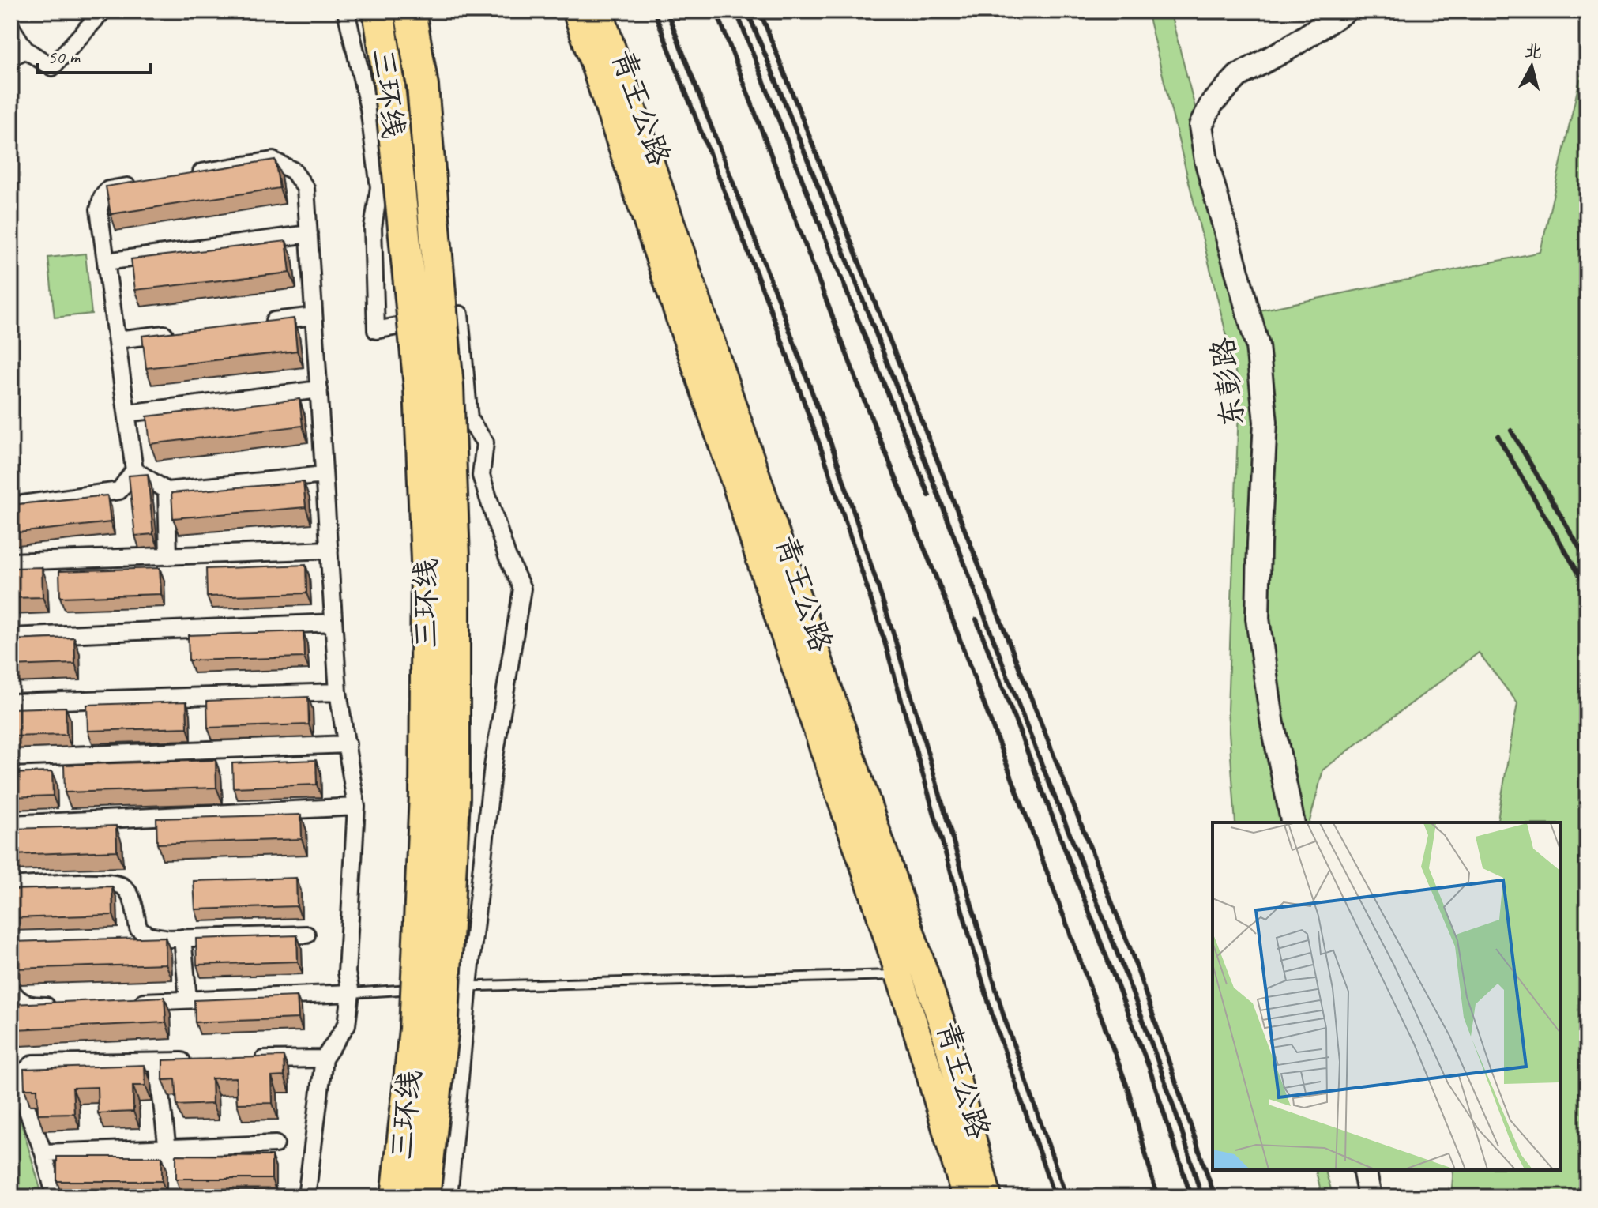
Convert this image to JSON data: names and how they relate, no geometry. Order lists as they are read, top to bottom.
{
  "streets": {
    "highway": ["三环线"],
    "main road": ["青王公路"],
    "street": ["东彭路"]
  },
  "scale_bar": "50 m",
  "north": "top"
}
